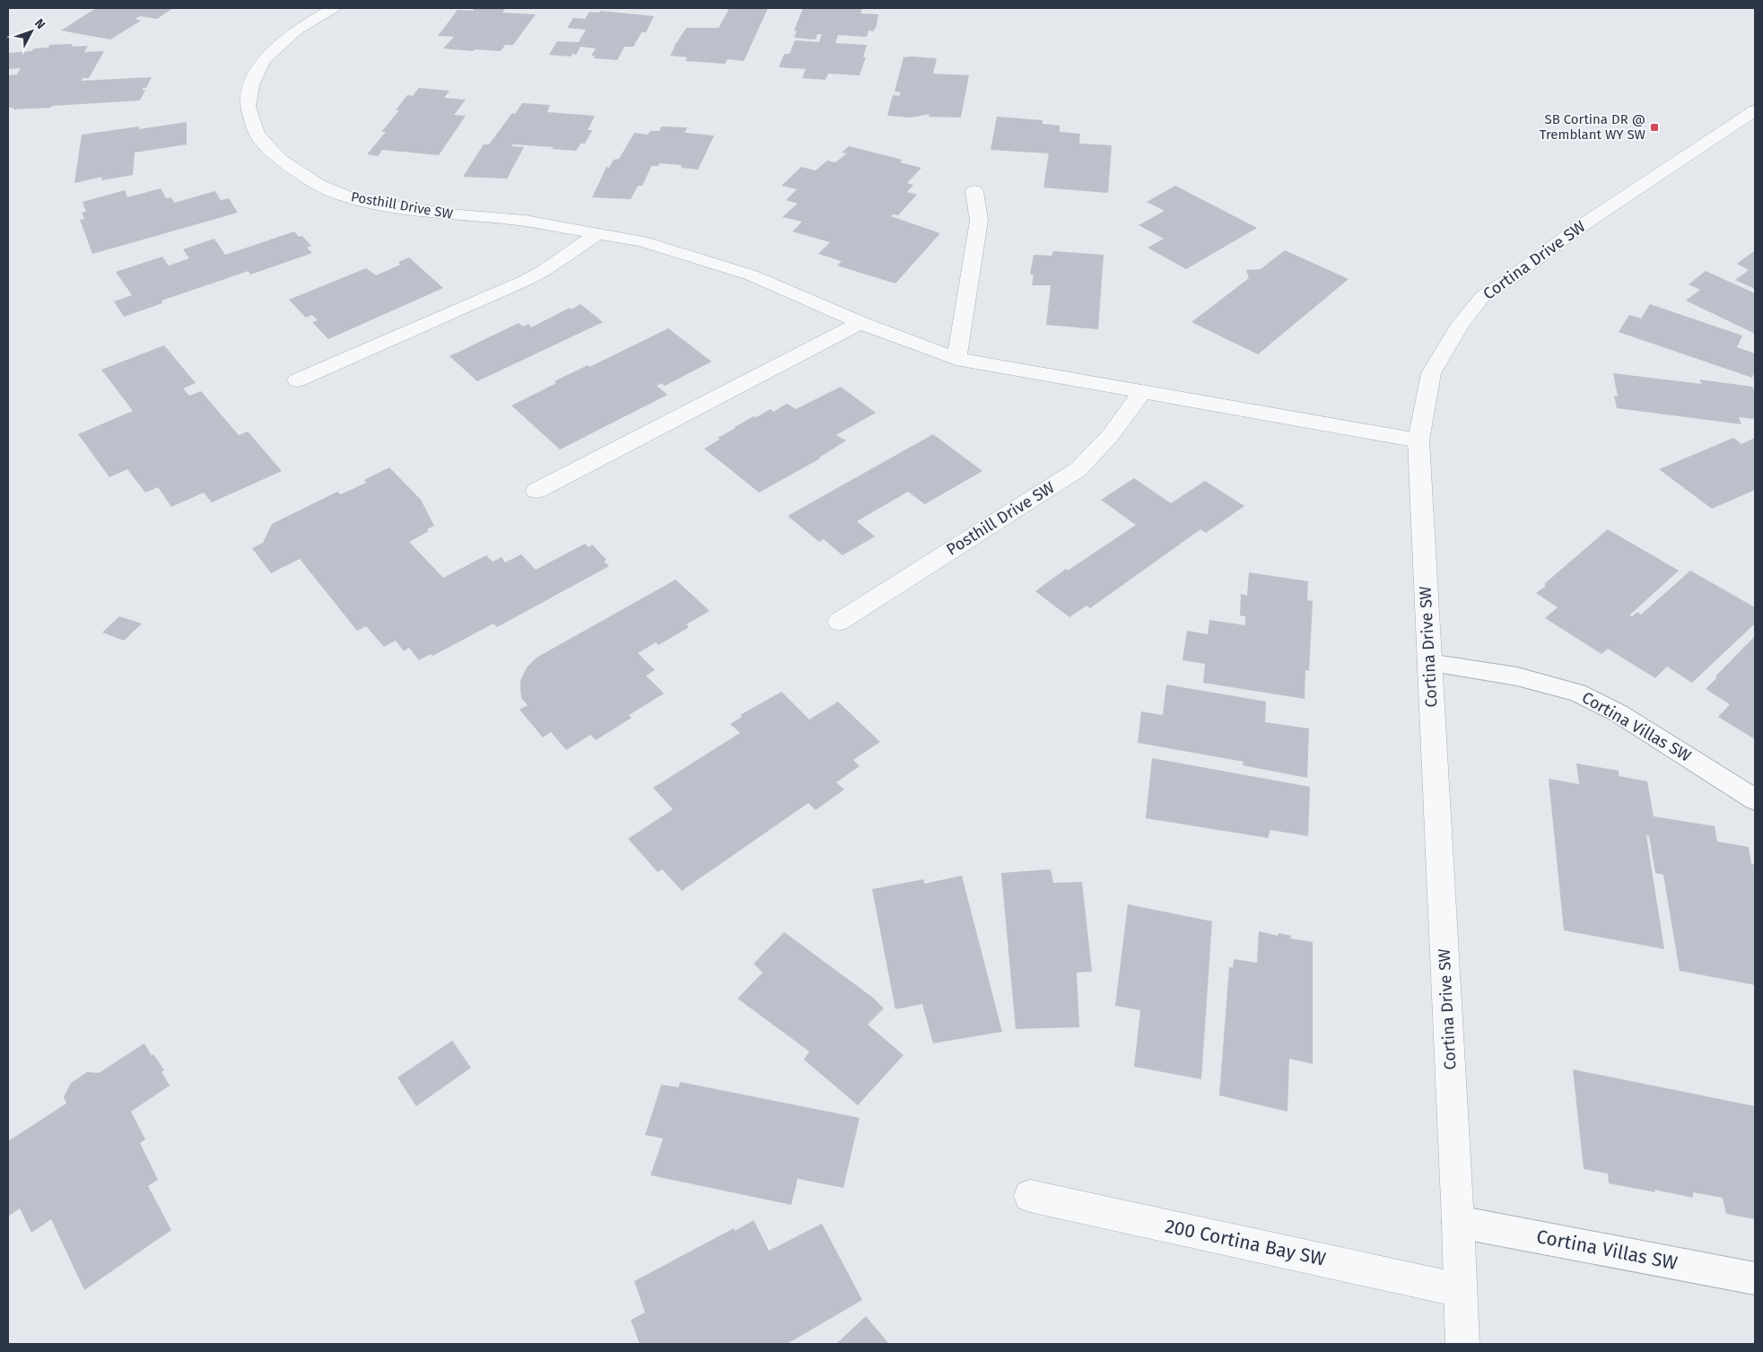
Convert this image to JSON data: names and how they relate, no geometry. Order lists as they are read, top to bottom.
{
  "streets": {
    "street": ["Posthill Drive SW", "Cortina Drive SW", "200 Cortina Bay SW"],
    "lane": ["Cortina Villas SW"]
  },
  "crossings": [
    ["Posthill Drive SW", "Cortina Drive SW"],
    ["Cortina Drive SW", "Cortina Villas SW"],
    ["Cortina Drive SW", "200 Cortina Bay SW"]
  ],
  "places": {
    "transit": ["SB Cortina DR @ Tremblant WY SW"]
  },
  "north": "top right"
}
